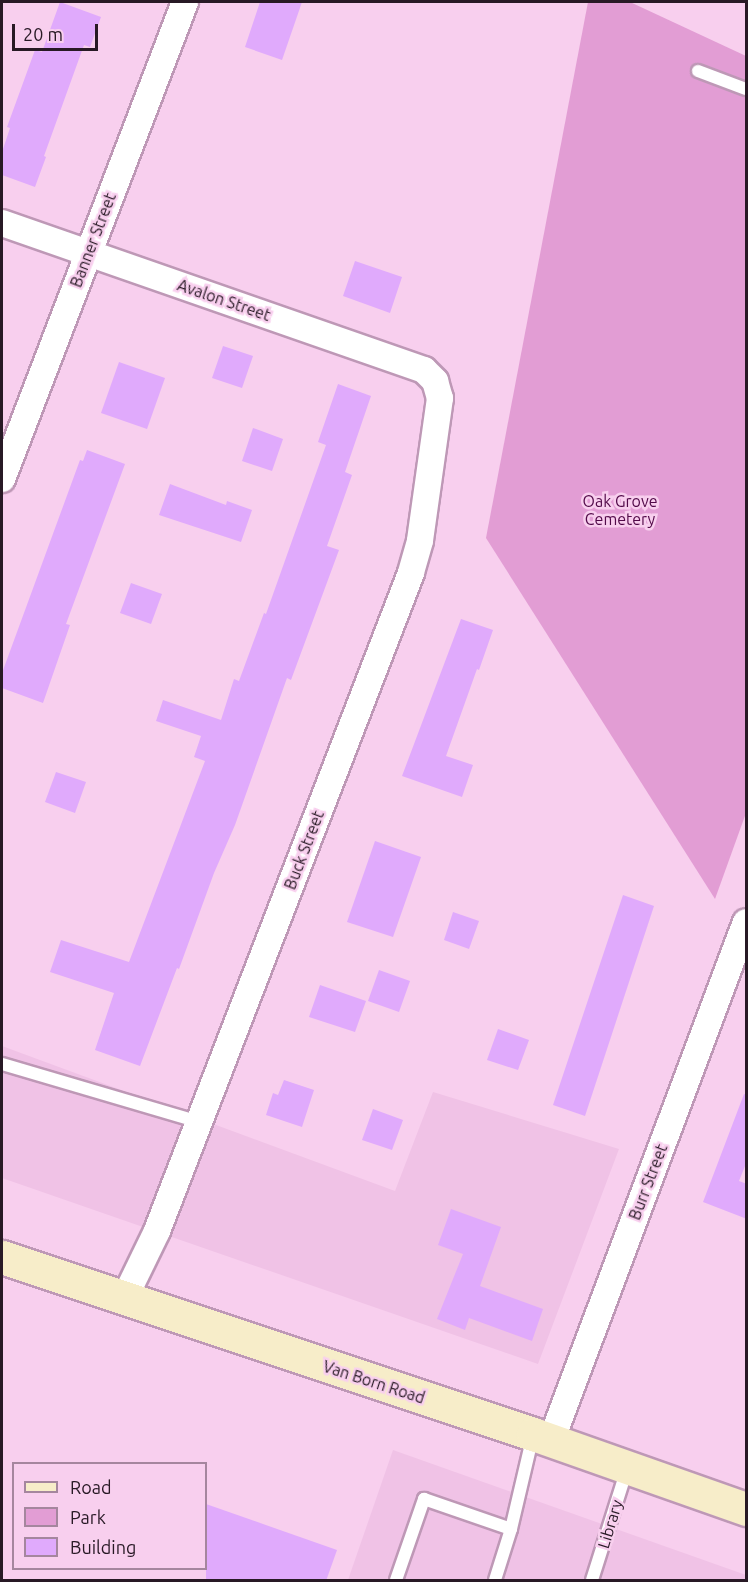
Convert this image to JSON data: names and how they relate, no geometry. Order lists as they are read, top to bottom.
{
  "streets": {
    "main road": ["Van Born Road"],
    "street": [
      "Banner Street",
      "Avalon Street",
      "Buck Street",
      "Burr Street"
    ],
    "lane": ["Library"]
  },
  "crossings": [
    ["Banner Street", "Avalon Street"],
    ["Avalon Street", "Buck Street"],
    ["Buck Street", "Van Born Road"],
    ["Burr Street", "Van Born Road"],
    ["Van Born Road", "Library"]
  ],
  "parks": ["Oak Grove Cemetery"],
  "legend": ["Road", "Park", "Building"],
  "scale_bar": "20 m"
}
